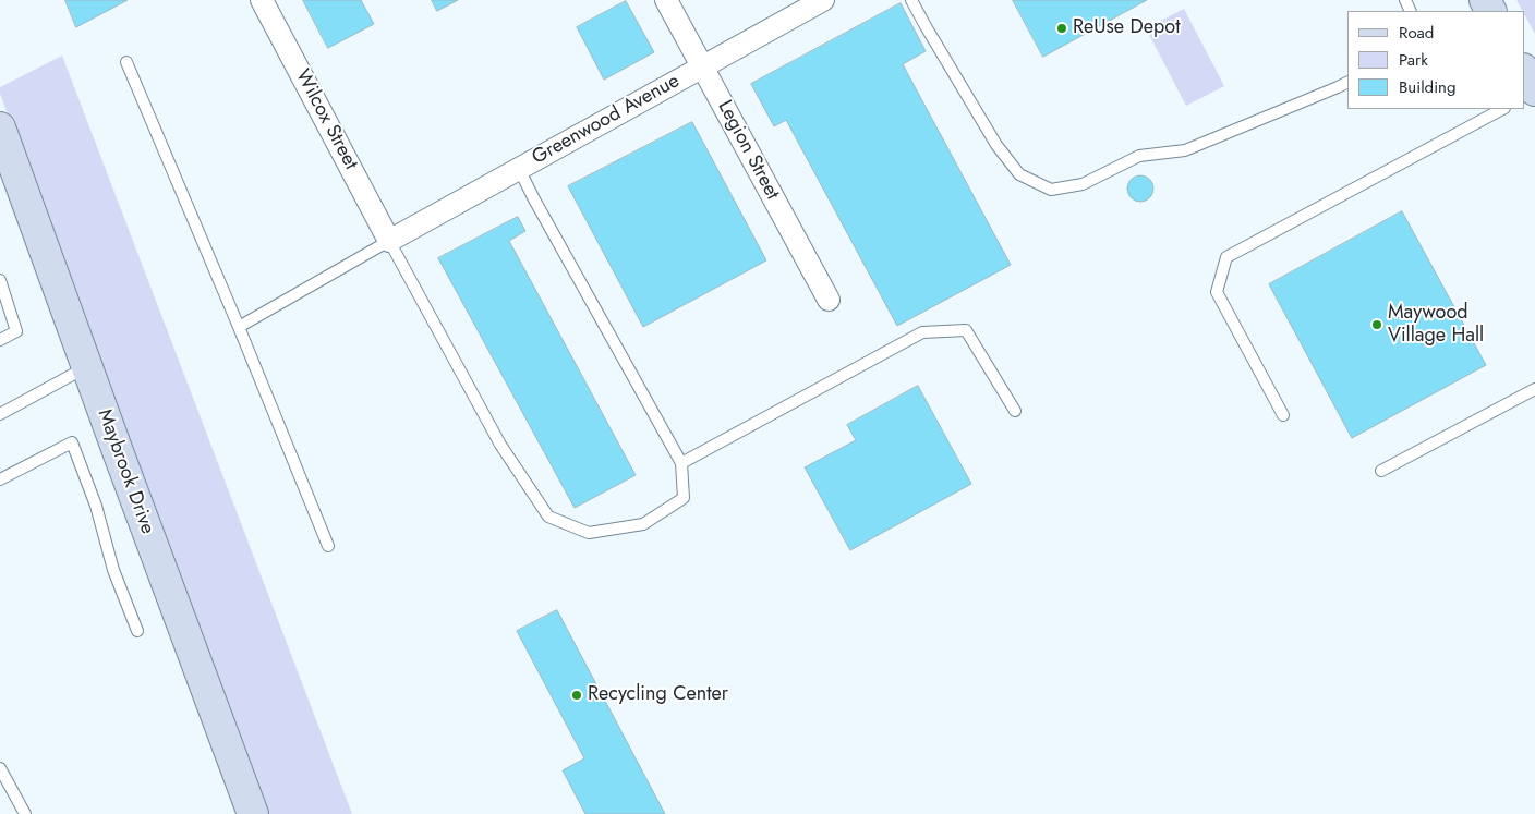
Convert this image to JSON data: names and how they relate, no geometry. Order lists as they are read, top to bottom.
{
  "streets": {
    "street": [
      "Wilcox Street",
      "Greenwood Avenue",
      "Legion Street",
      "Maybrook Drive"
    ]
  },
  "crossings": [
    ["Wilcox Street", "Greenwood Avenue"],
    ["Greenwood Avenue", "Legion Street"]
  ],
  "places": ["ReUse Depot", "Maywood Village Hall", "Recycling Center"],
  "legend": ["Road", "Park", "Building"]
}
